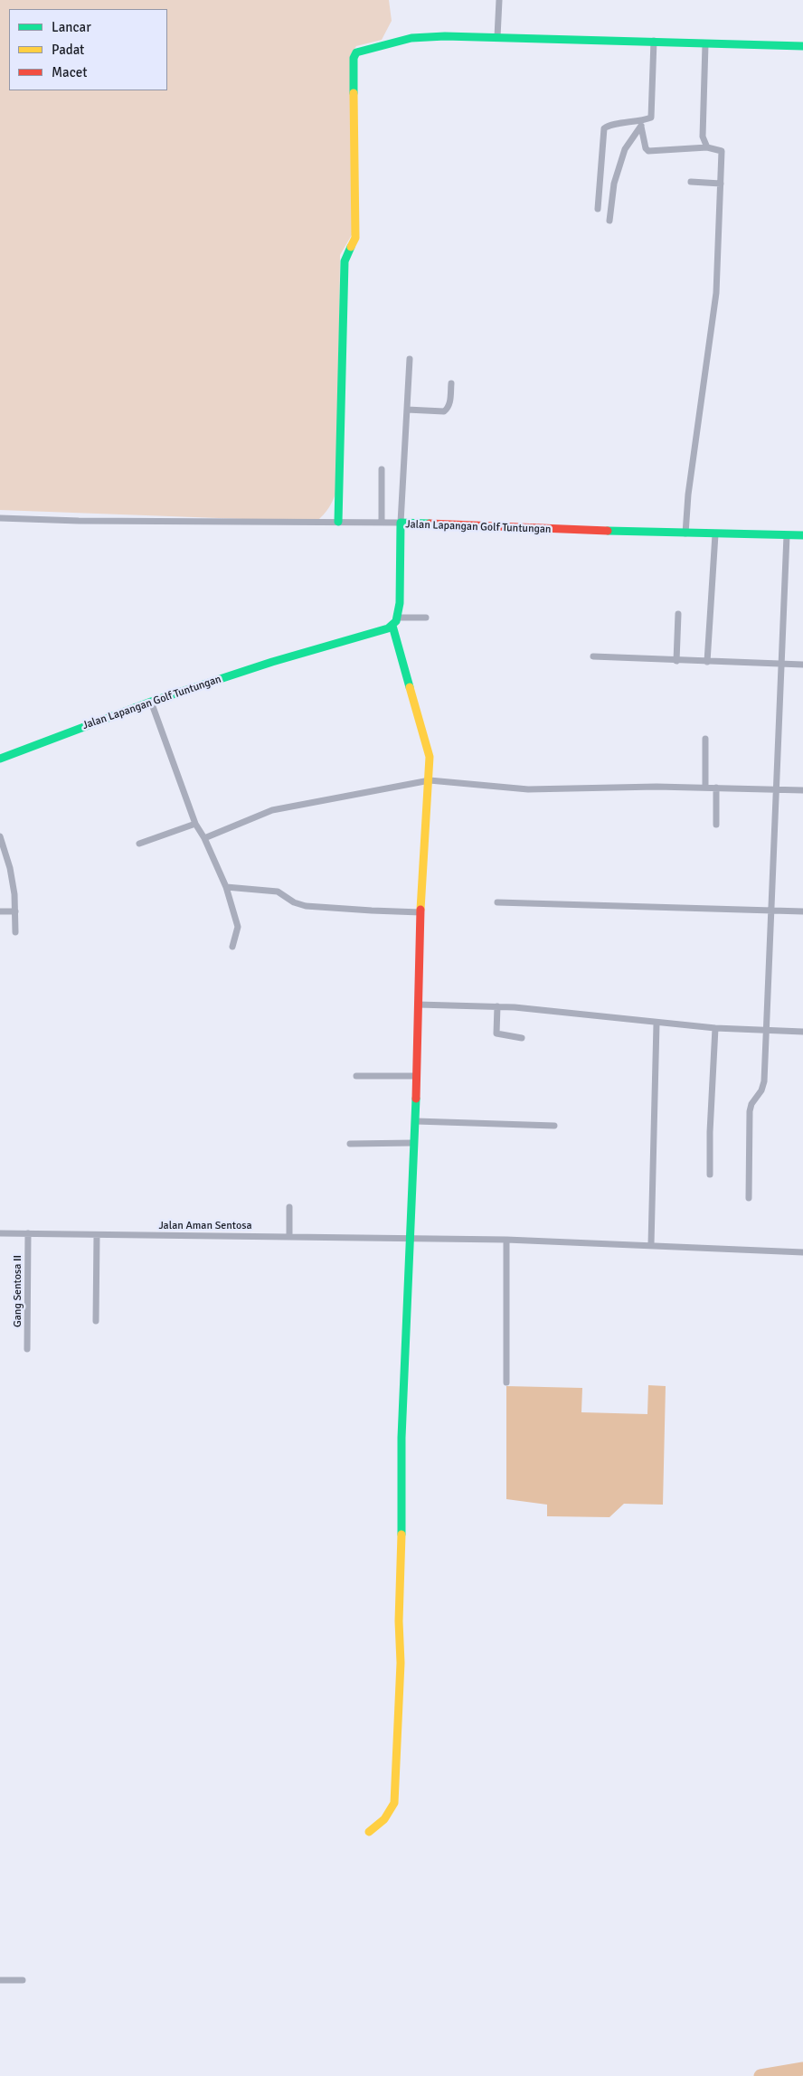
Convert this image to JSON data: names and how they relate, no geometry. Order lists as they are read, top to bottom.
{
  "streets": {
    "street": ["Jalan Lapangan Golf Tuntungan", "Jalan Aman Sentosa", "Gang Sentosa II"]
  },
  "crossings": [
    ["Jalan Aman Sentosa", "Gang Sentosa II"]
  ],
  "legend": ["Lancar", "Padat", "Macet"]
}
